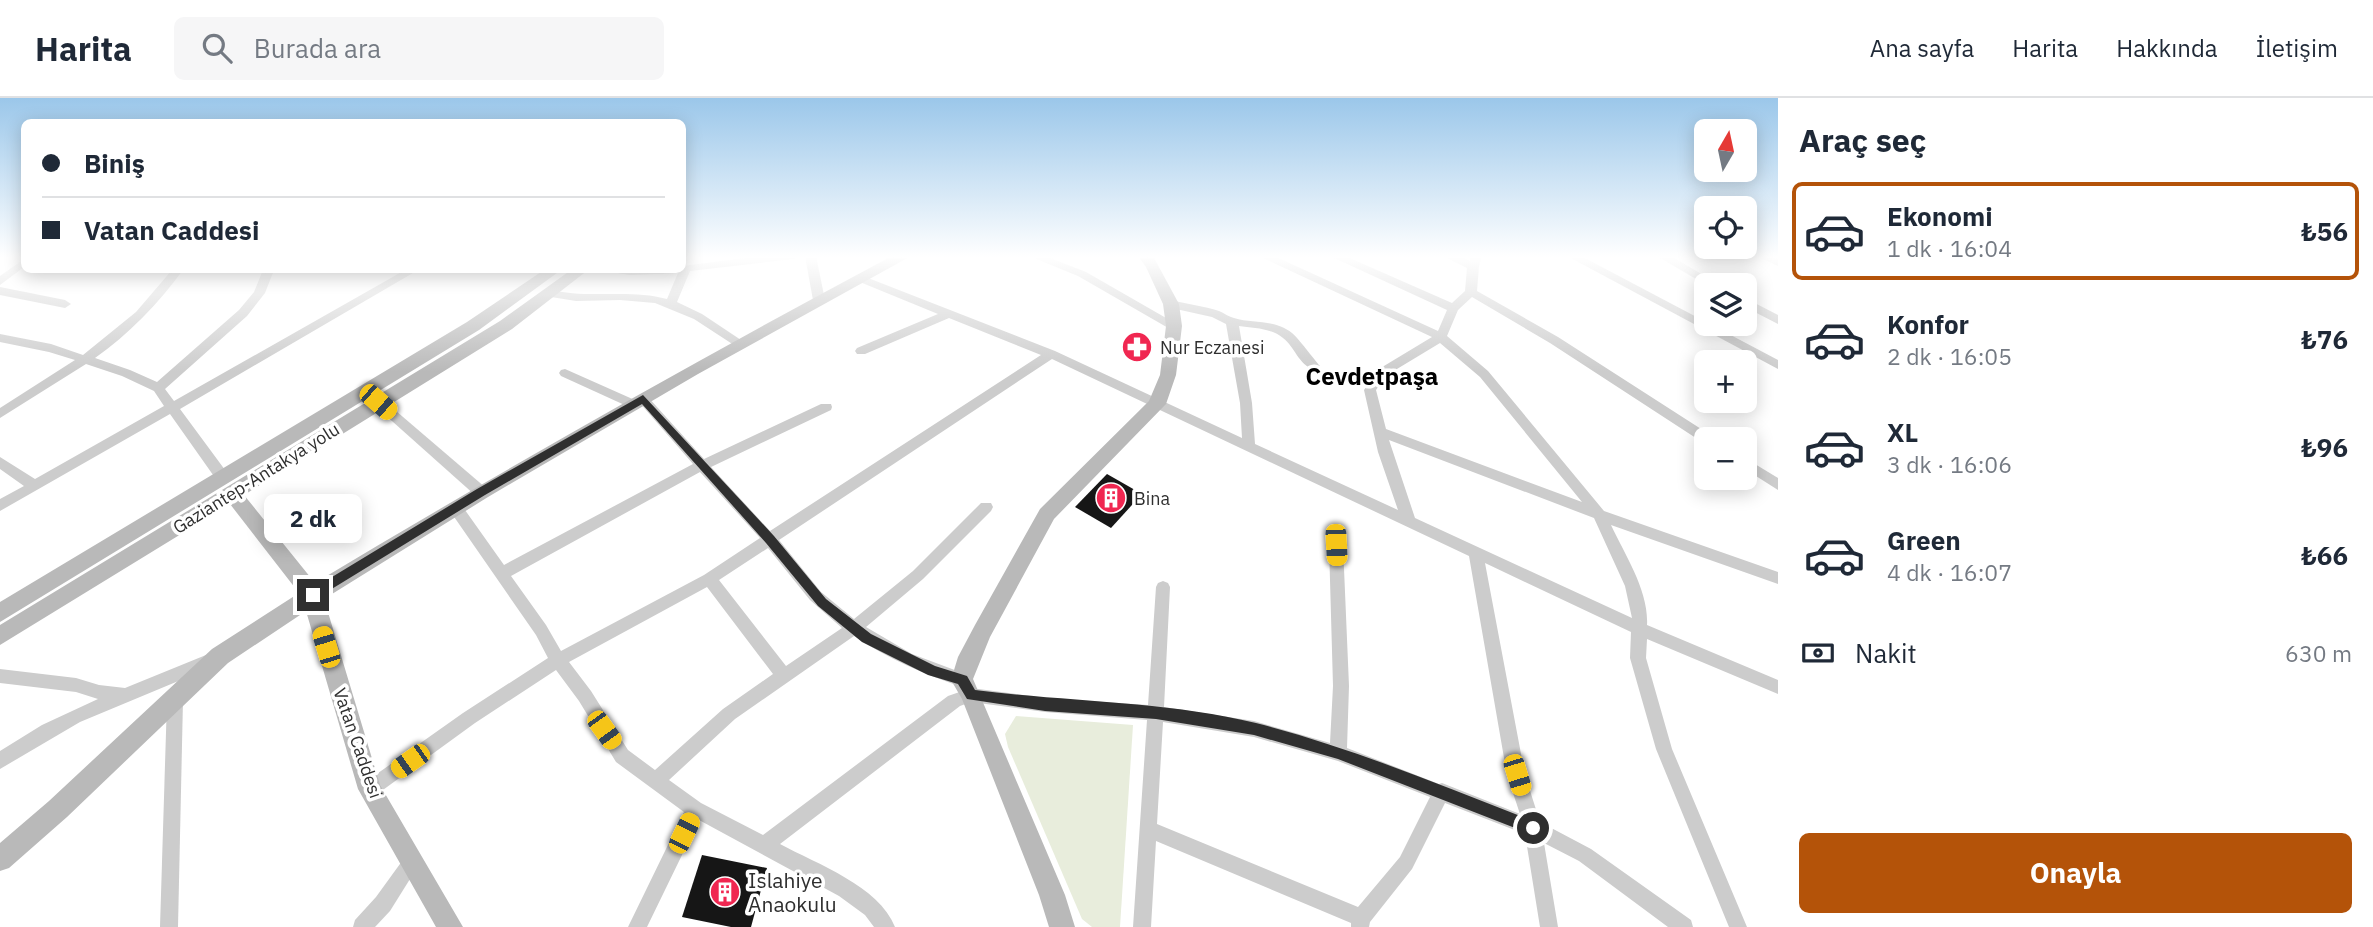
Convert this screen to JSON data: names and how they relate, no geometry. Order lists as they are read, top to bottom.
{
  "streets": {
    "street": ["Gaziantep-Antakya yolu", "Vatan Caddesi"]
  },
  "districts": ["Cevdetpaşa"],
  "places": {
    "pharmacy": ["Nur Eczanesi"],
    "building": ["Bina", "Islahiye Anaokulu"]
  },
  "north": "top",
  "page": {
    "header": "Harita",
    "search": "Burada ara",
    "nav": [
      "Ana sayfa",
      "Harita",
      "Hakkında",
      "İletişim"
    ],
    "heading": "Araç seç",
    "map_buttons": ["+", "−"],
    "banner": ["Biniş", "Vatan Caddesi"],
    "list": [
      {
        "name": "Ekonomi",
        "note": "1 dk · 16:04",
        "value": "₺56"
      },
      {
        "name": "Konfor",
        "note": "2 dk · 16:05",
        "value": "₺76"
      },
      {
        "name": "XL",
        "note": "3 dk · 16:06",
        "value": "₺96"
      },
      {
        "name": "Green",
        "note": "4 dk · 16:07",
        "value": "₺66"
      }
    ],
    "bubble": "2 dk",
    "pay": ["Nakit", "630 m"],
    "buttons": "Onayla"
  }
}
